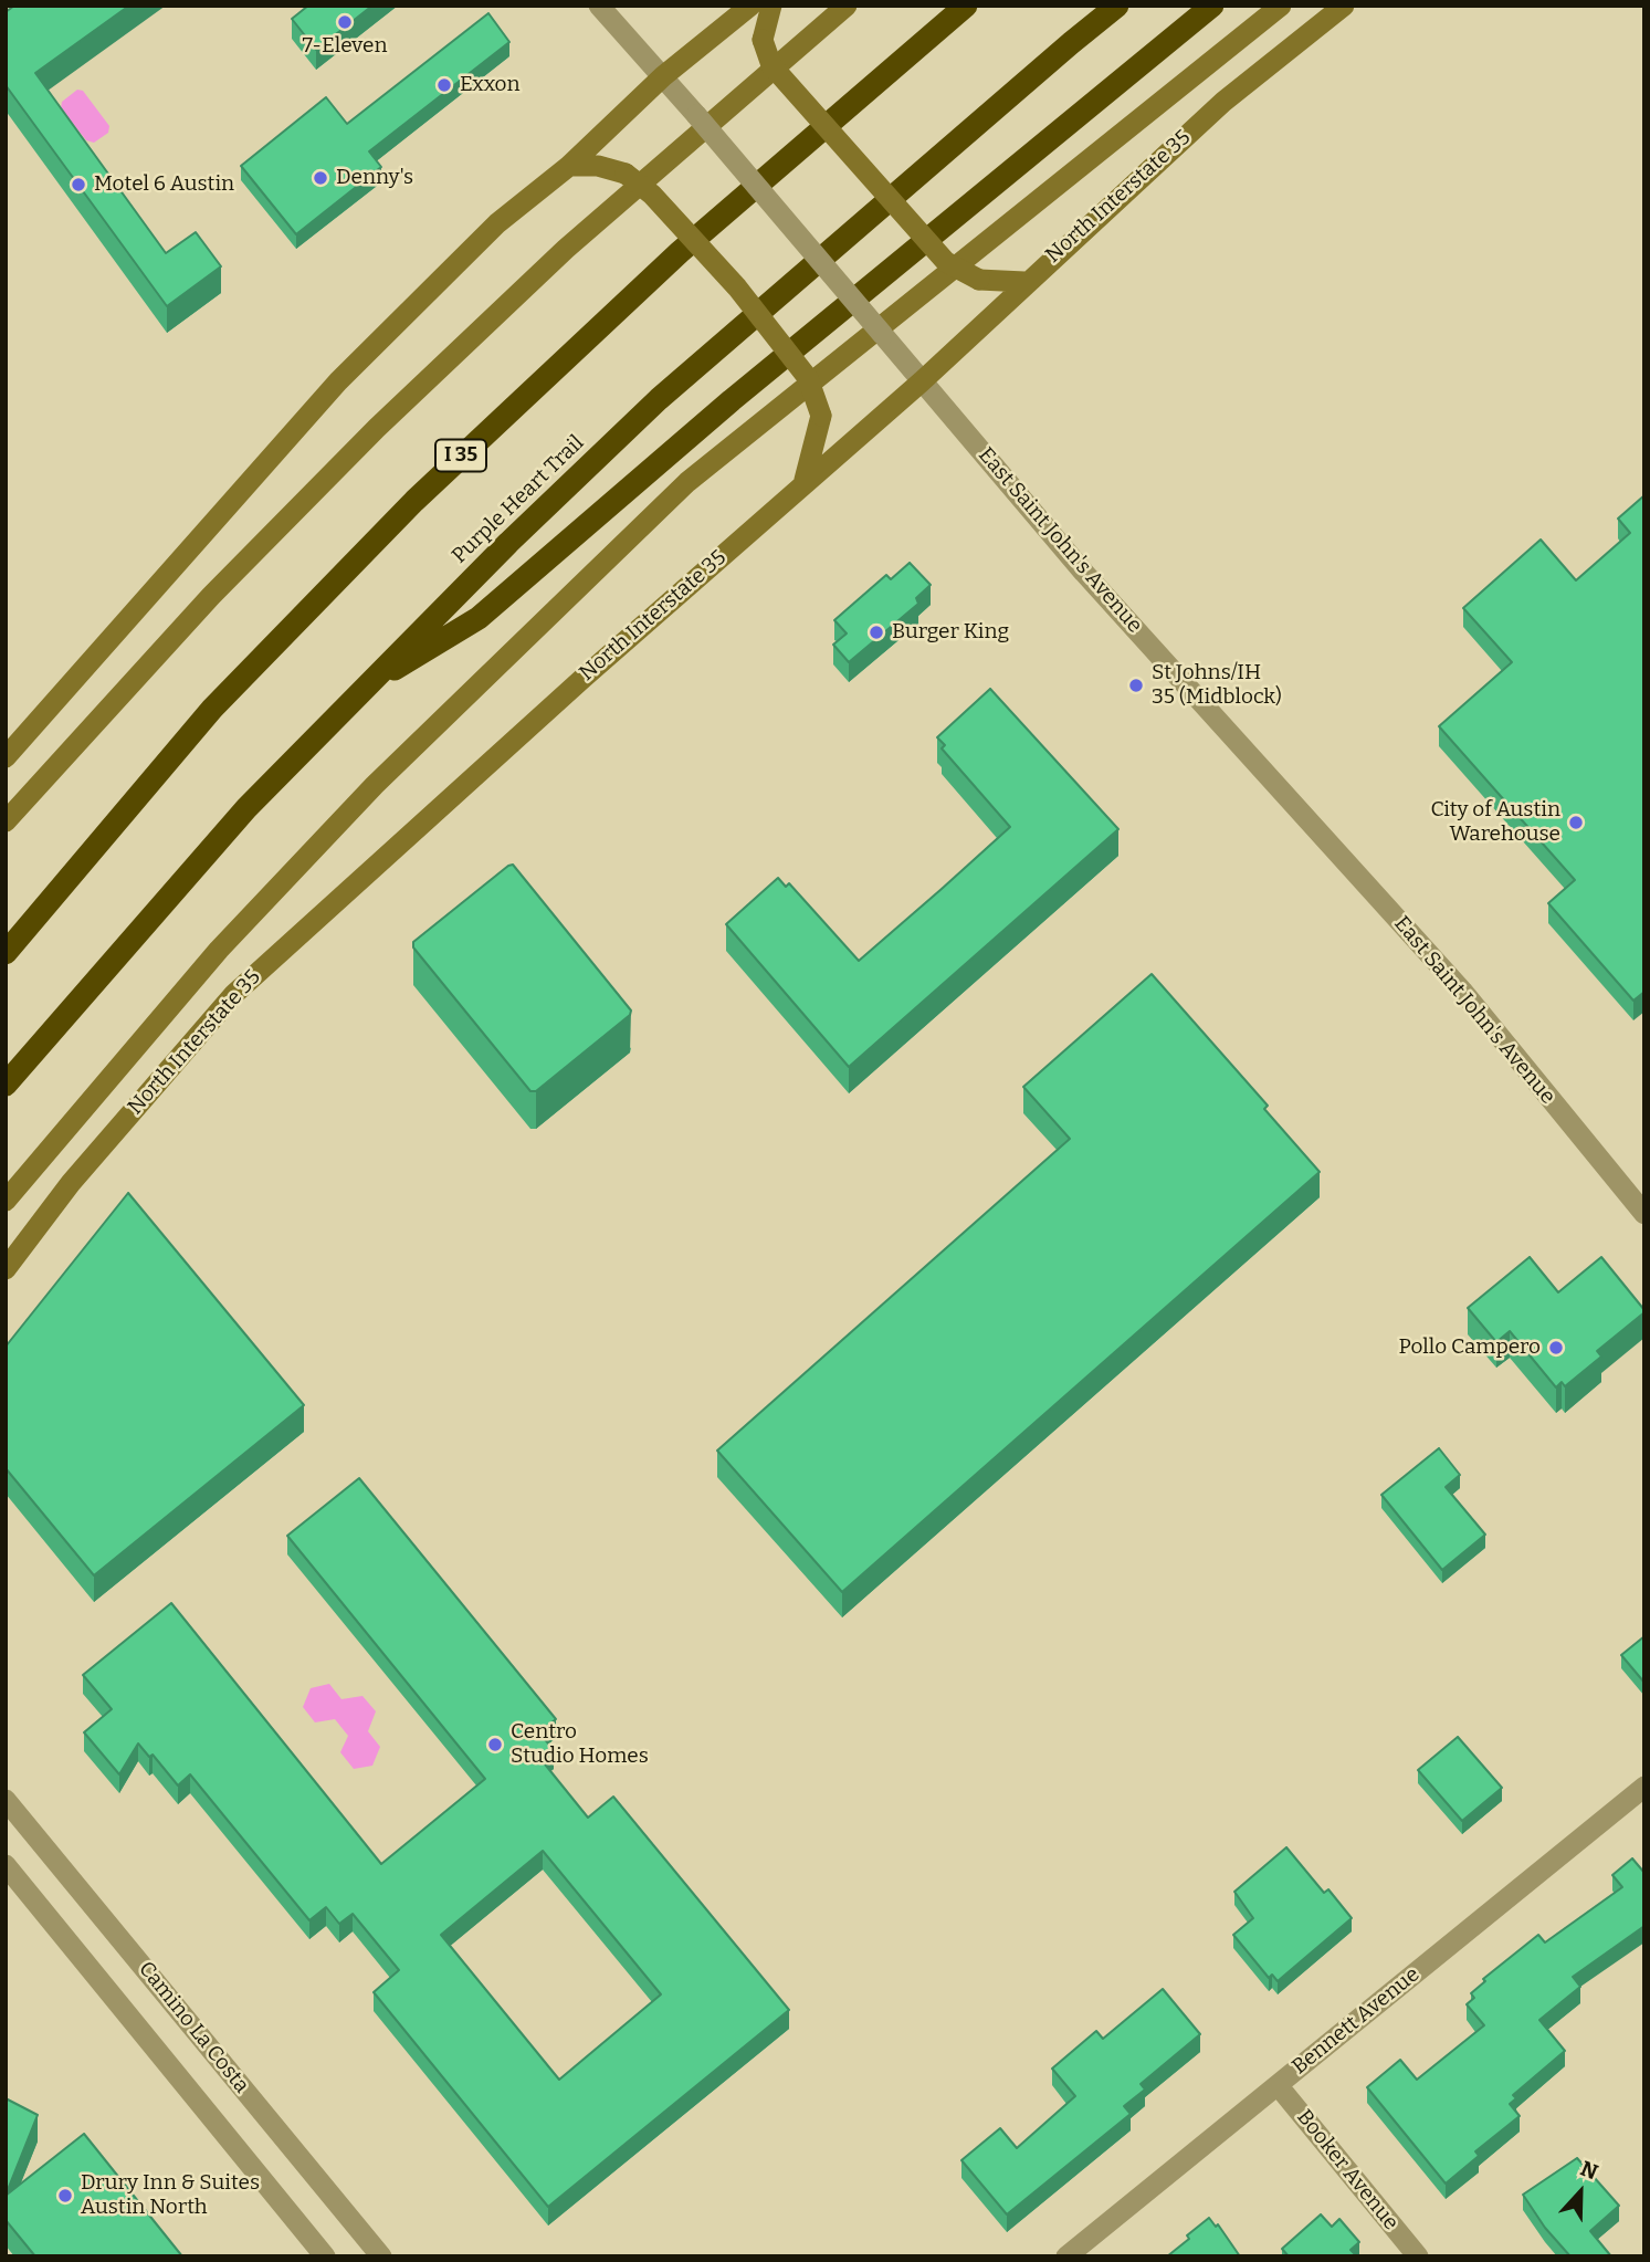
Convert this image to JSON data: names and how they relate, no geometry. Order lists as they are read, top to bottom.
{
  "streets": {
    "highway": ["I 35", "Purple Heart Trail"],
    "main road": ["North Interstate 35"],
    "street": [
      "East Saint John's Avenue",
      "Bennett Avenue",
      "Camino La Costa",
      "Booker Avenue"
    ]
  },
  "crossings": [
    ["North Interstate 35", "East Saint John's Avenue"],
    ["Bennett Avenue", "Booker Avenue"]
  ],
  "places": [
    "7-Eleven",
    "Exxon",
    "Denny's",
    "Motel 6 Austin",
    "Burger King",
    "St Johns/IH 35 (Midblock)",
    "City of Austin Warehouse",
    "Pollo Campero",
    "Centro Studio Homes",
    "Drury Inn & Suites Austin North"
  ],
  "north": "top"
}
